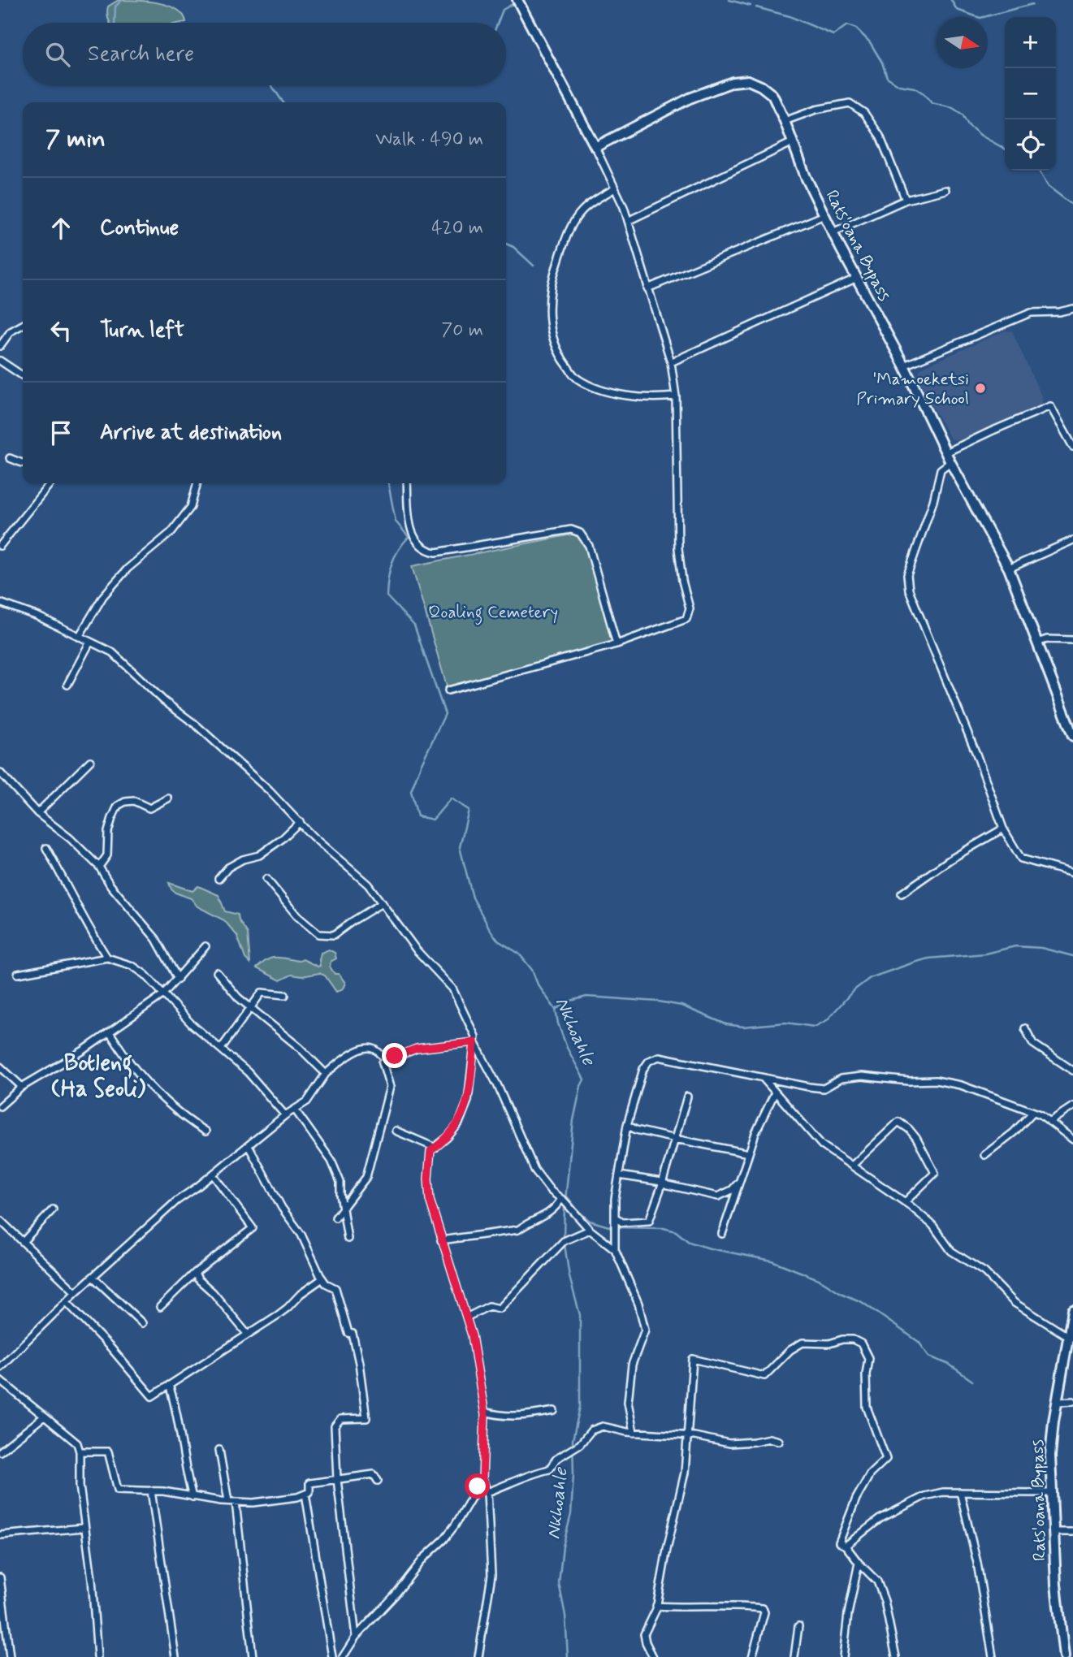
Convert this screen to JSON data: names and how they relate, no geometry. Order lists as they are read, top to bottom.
{
  "streets": {
    "street": ["Rats'oana Bypass"]
  },
  "districts": ["Botleng (Ha Seoli)"],
  "water": ["Nkhoahle"],
  "parks": ["Qoaling Cemetery"],
  "places": ["'Mamoeketsi Primary School"],
  "north": "right",
  "page": {
    "map_buttons": ["+", "−"],
    "search": "Search here",
    "heading": ["7 min", "Walk · 490 m"],
    "list": [
      ["Continue", "420 m"],
      ["Turn left", "70 m"],
      "Arrive at destination"
    ]
  }
}
